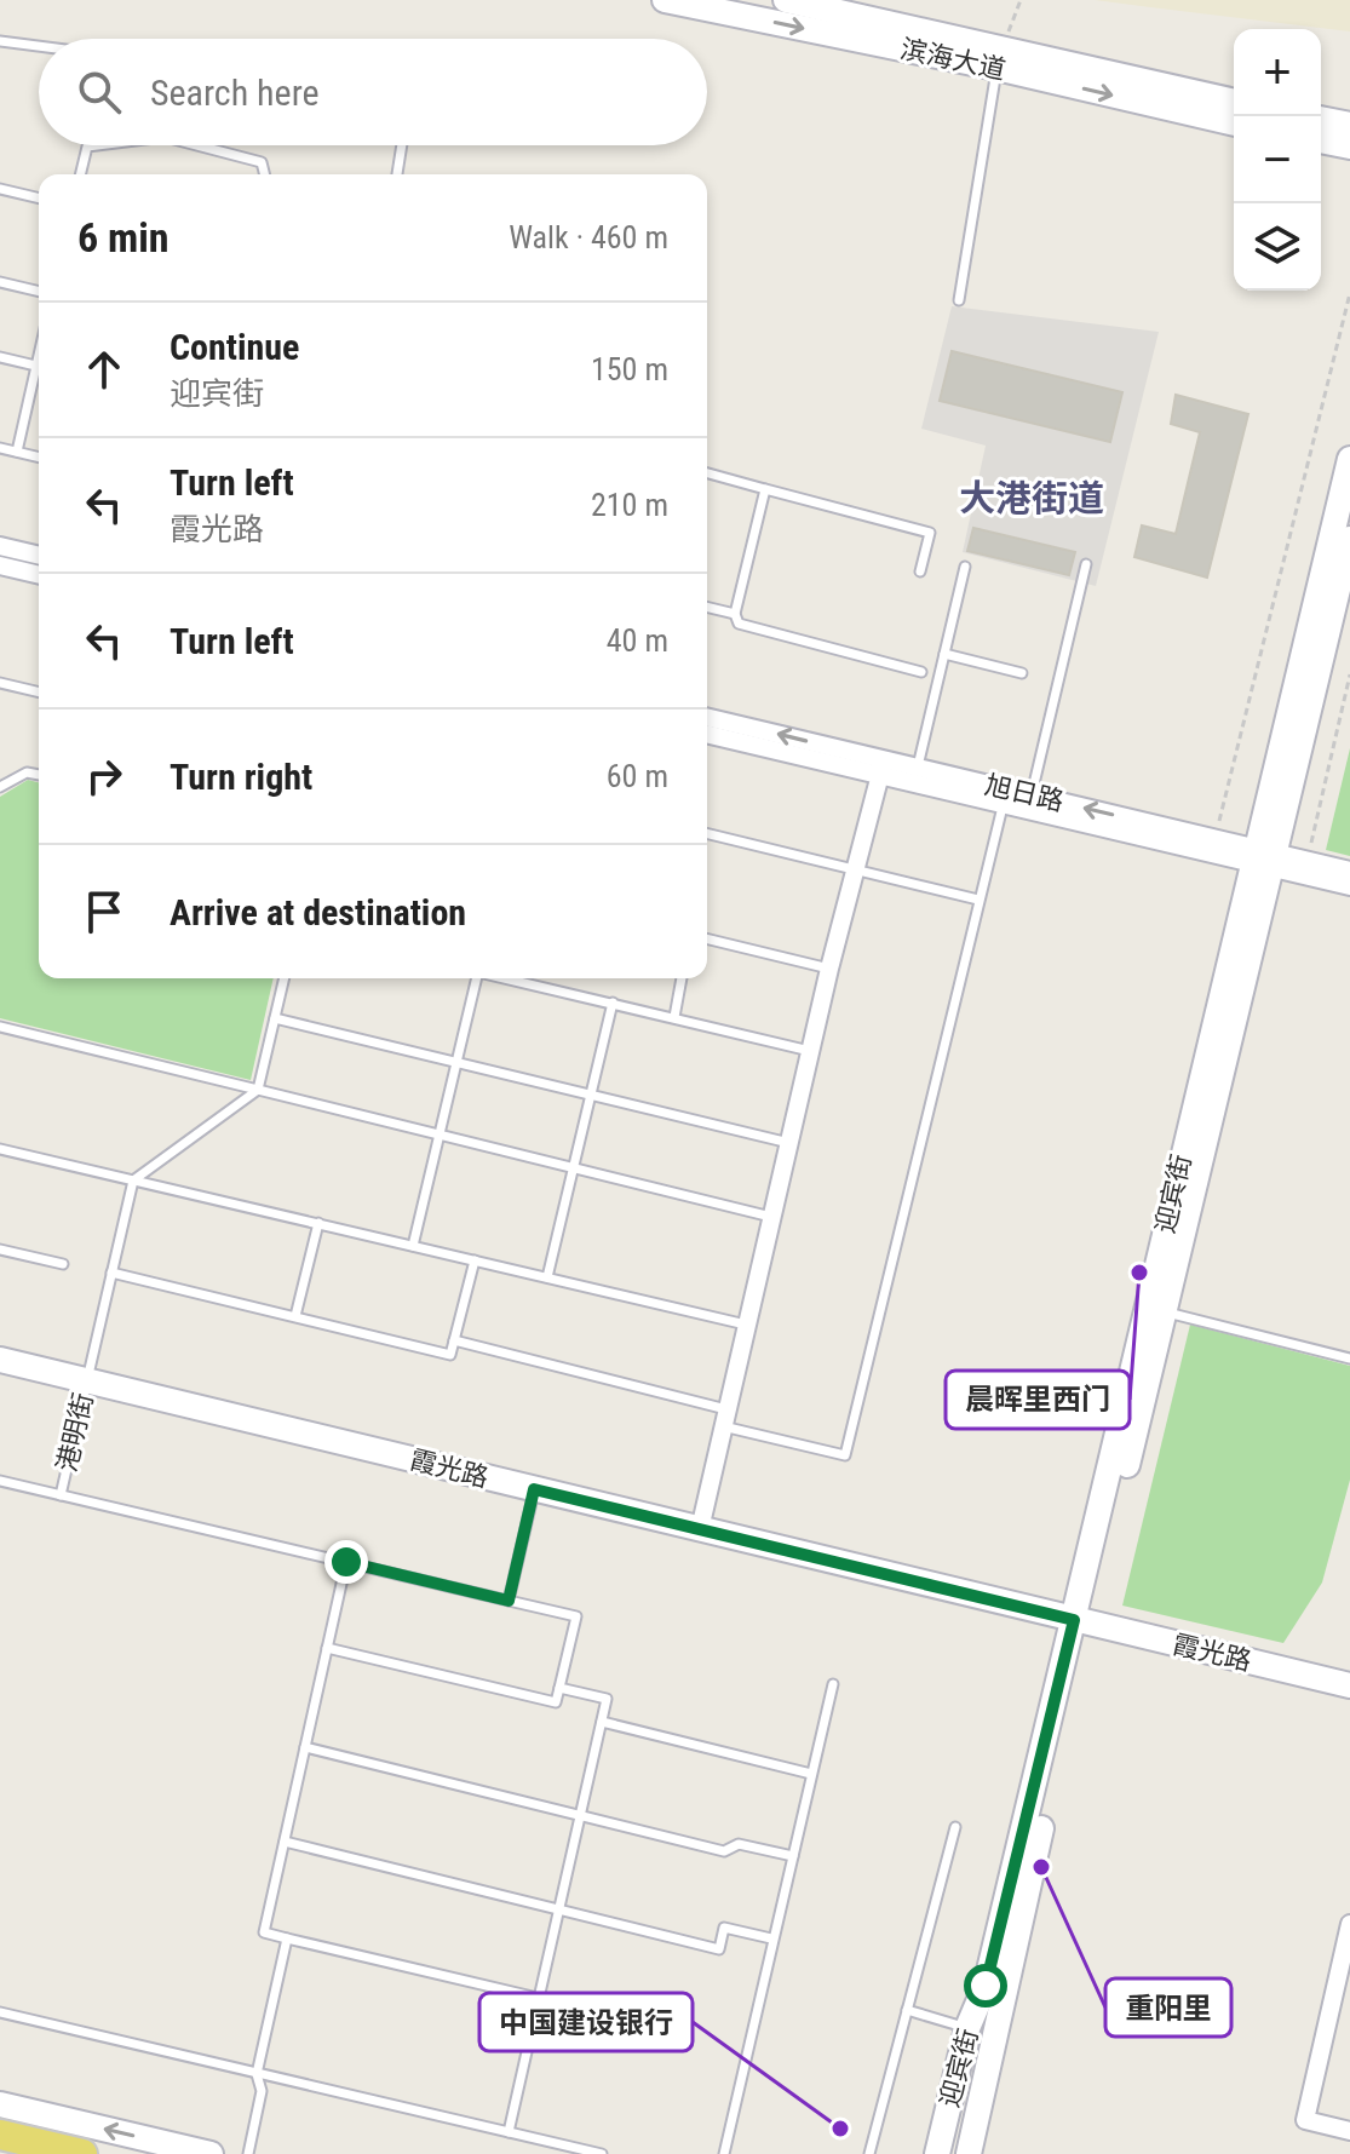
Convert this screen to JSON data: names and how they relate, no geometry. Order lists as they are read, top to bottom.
{
  "streets": {
    "main road": ["滨海大道", "迎宾街", "霞光路"],
    "street": ["旭日路"],
    "lane": ["港明街"]
  },
  "crossings": [
    ["旭日路", "迎宾街"],
    ["迎宾街", "霞光路"],
    ["港明街", "霞光路"]
  ],
  "districts": ["大港街道"],
  "places": ["晨晖里西门", "重阳里", "中国建设银行"],
  "page": {
    "map_buttons": ["+", "−"],
    "search": "Search here",
    "heading": ["6 min", "Walk · 460 m"],
    "list": [
      ["Continue", "迎宾街", "150 m"],
      ["Turn left", "霞光路", "210 m"],
      ["Turn left", "40 m"],
      ["Turn right", "60 m"],
      "Arrive at destination"
    ]
  }
}
